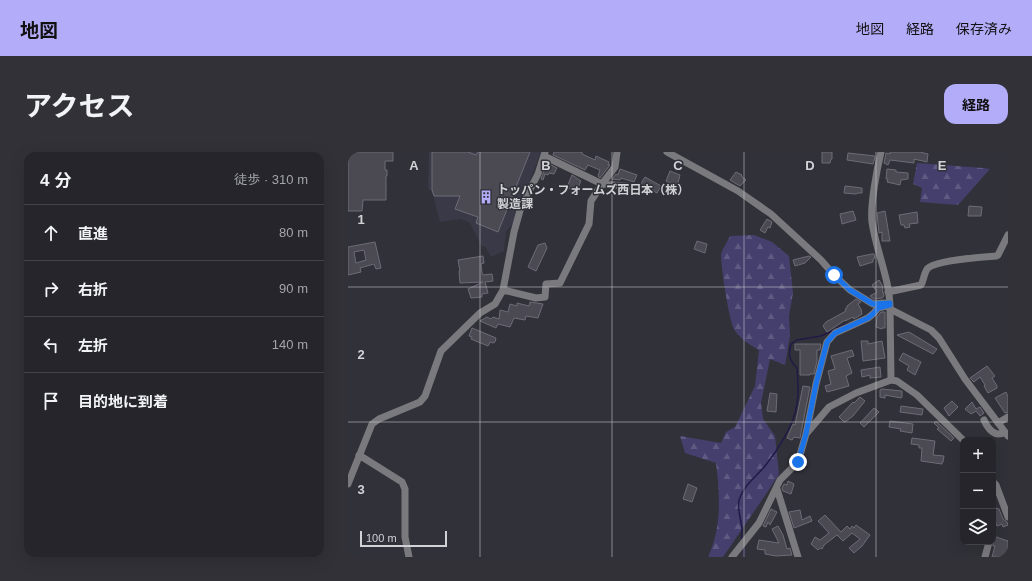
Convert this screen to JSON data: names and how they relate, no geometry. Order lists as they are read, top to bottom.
{
  "places": {
    "building": ["トッパン・フォームズ西日本（株） 製造課"]
  },
  "scale_bar": "100 m",
  "page": {
    "header": "地図",
    "nav": ["地図", "経路", "保存済み"],
    "title": "アクセス",
    "buttons": "経路",
    "heading": ["4 分", "徒歩 · 310 m"],
    "list": [
      ["直進", "80 m"],
      ["右折", "90 m"],
      ["左折", "140 m"],
      "目的地に到着"
    ],
    "map_buttons": ["+", "−"],
    "scale": "100 m"
  },
  "grid": {
    "columns": [
      "A",
      "B",
      "C",
      "D",
      "E"
    ],
    "rows": ["1", "2", "3"]
  }
}
